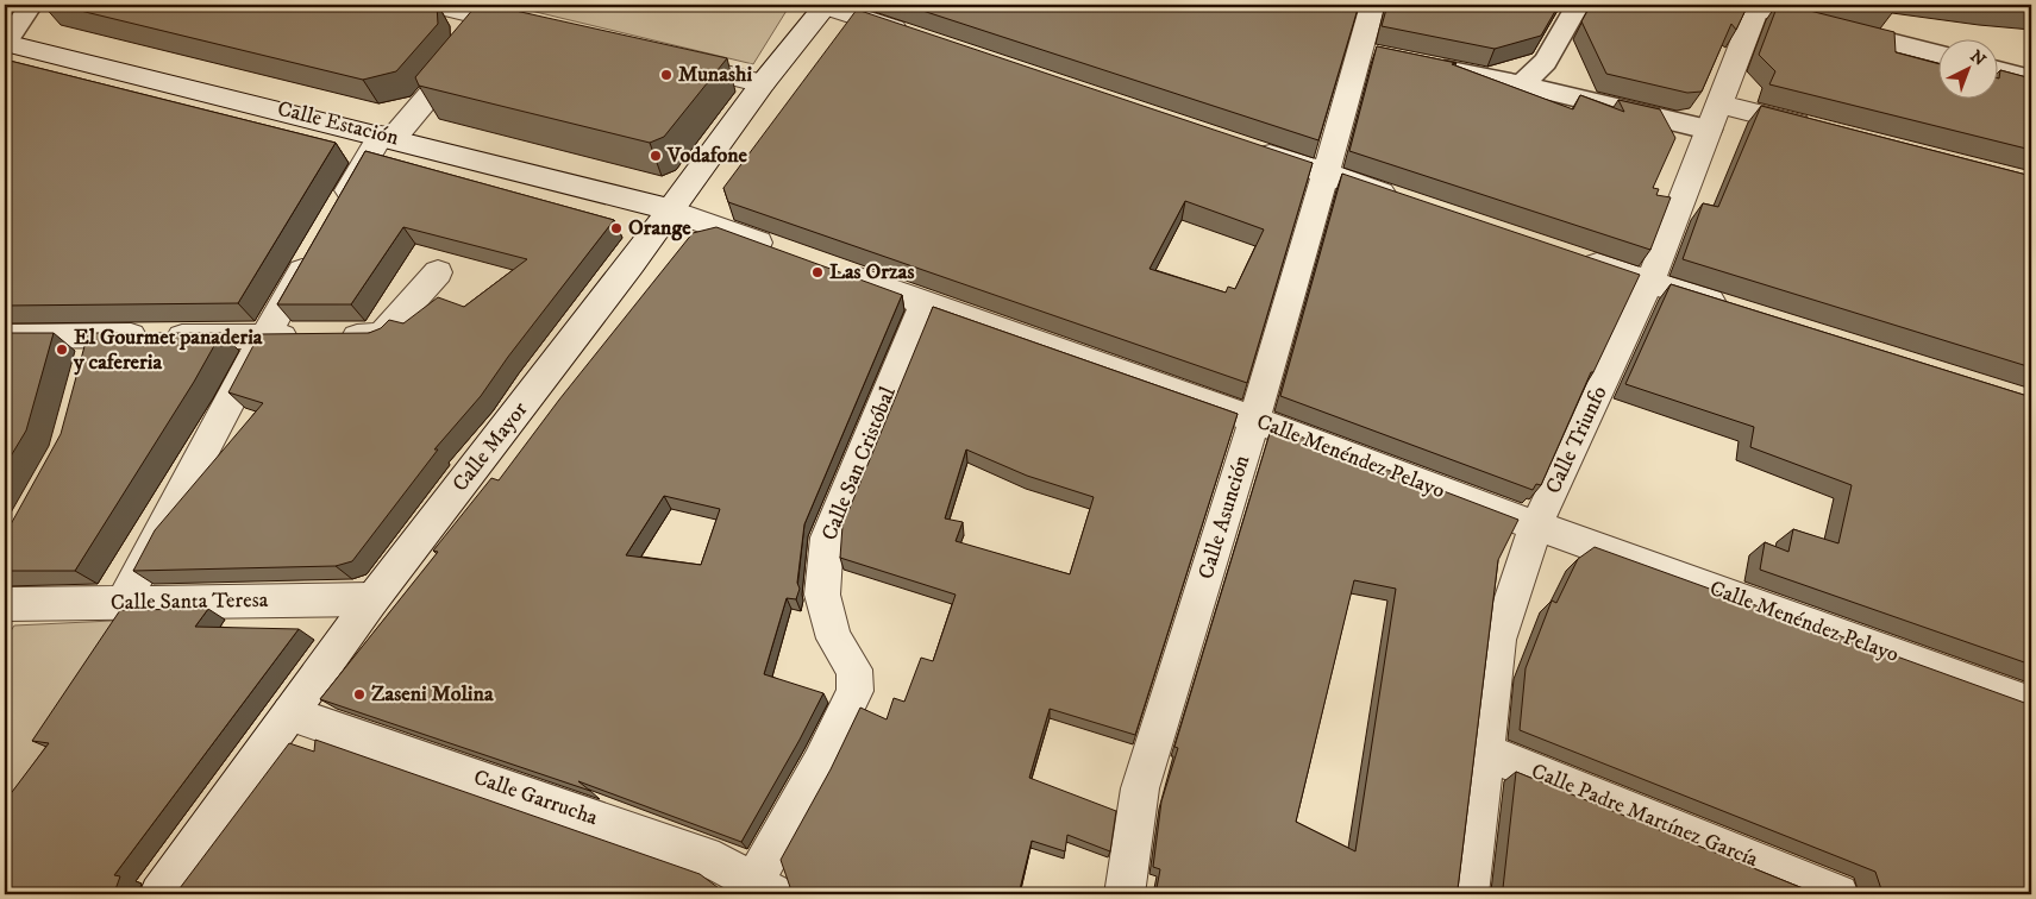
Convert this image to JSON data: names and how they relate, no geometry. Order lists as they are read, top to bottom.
{
  "streets": {
    "street": [
      "Calle Estación",
      "Calle Triunfo",
      "Calle Mayor",
      "Calle Menéndez Pelayo",
      "Calle San Cristóbal",
      "Calle Asunción",
      "Calle Santa Teresa",
      "Calle Garrucha",
      "Calle Padre Martínez García"
    ]
  },
  "crossings": [
    ["Calle Estación", "Calle Mayor"],
    ["Calle Triunfo", "Calle Menéndez Pelayo"],
    ["Calle Triunfo", "Calle Padre Martínez García"],
    ["Calle Mayor", "Calle Santa Teresa"],
    ["Calle Mayor", "Calle Garrucha"],
    ["Calle Menéndez Pelayo", "Calle San Cristóbal"],
    ["Calle Menéndez Pelayo", "Calle Asunción"],
    ["Calle San Cristóbal", "Calle Garrucha"]
  ],
  "places": [
    "Munashi",
    "Vodafone",
    "Orange",
    "Las Orzas",
    "El Gourmet panaderia y cafereria",
    "Zaseni Molina"
  ],
  "north": "top right"
}
